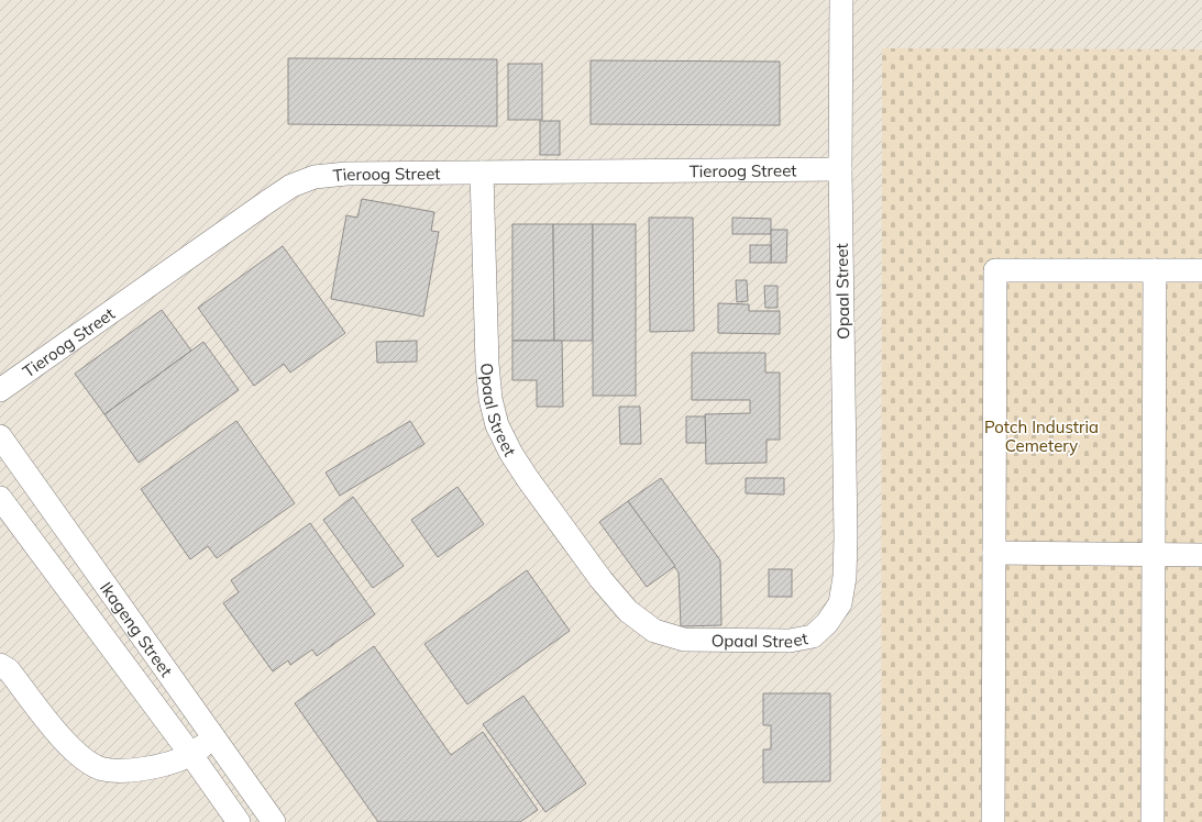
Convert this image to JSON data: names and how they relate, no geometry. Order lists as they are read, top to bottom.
{
  "streets": {
    "street": ["Tieroog Street", "Opaal Street", "Ikageng Street"]
  },
  "crossings": [
    ["Tieroog Street", "Opaal Street"]
  ],
  "parks": ["Potch Industria Cemetery"]
}
